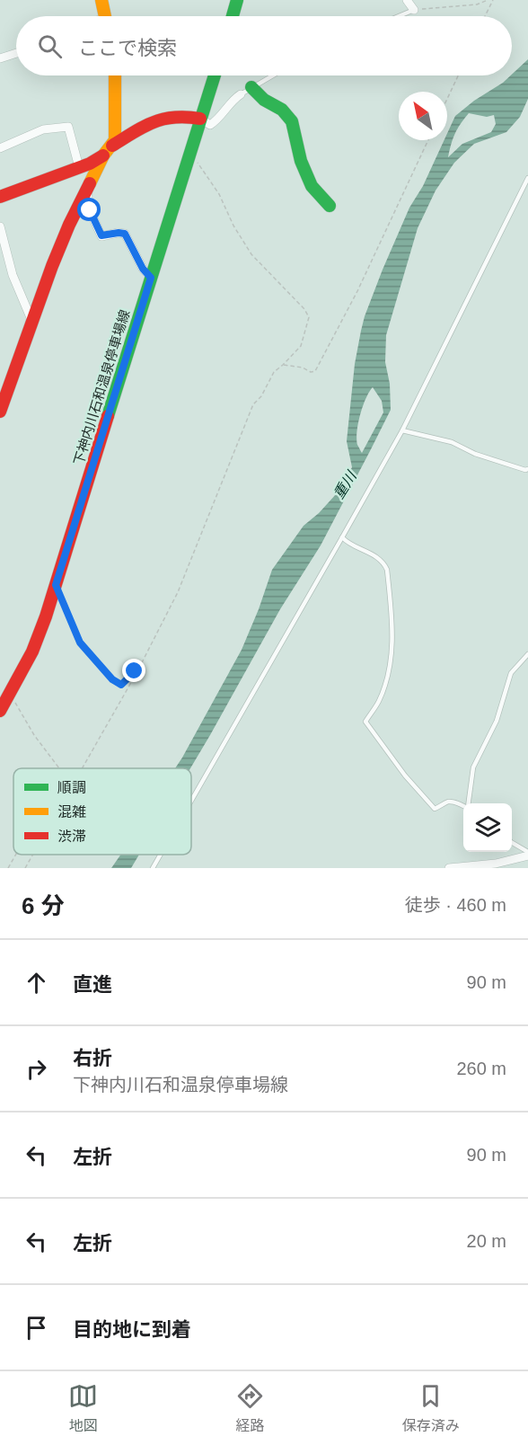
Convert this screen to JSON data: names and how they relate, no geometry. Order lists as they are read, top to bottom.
{
  "streets": {
    "street": ["下神内川石和温泉停車場線"]
  },
  "water": ["重川"],
  "legend": ["順調", "混雑", "渋滞"],
  "north": "top left",
  "page": {
    "search": "ここで検索",
    "heading": ["6 分", "徒歩 · 460 m"],
    "list": [
      ["直進", "90 m"],
      ["右折", "下神内川石和温泉停車場線", "260 m"],
      ["左折", "90 m"],
      ["左折", "20 m"],
      "目的地に到着"
    ],
    "nav": ["地図", "経路", "保存済み"]
  }
}
